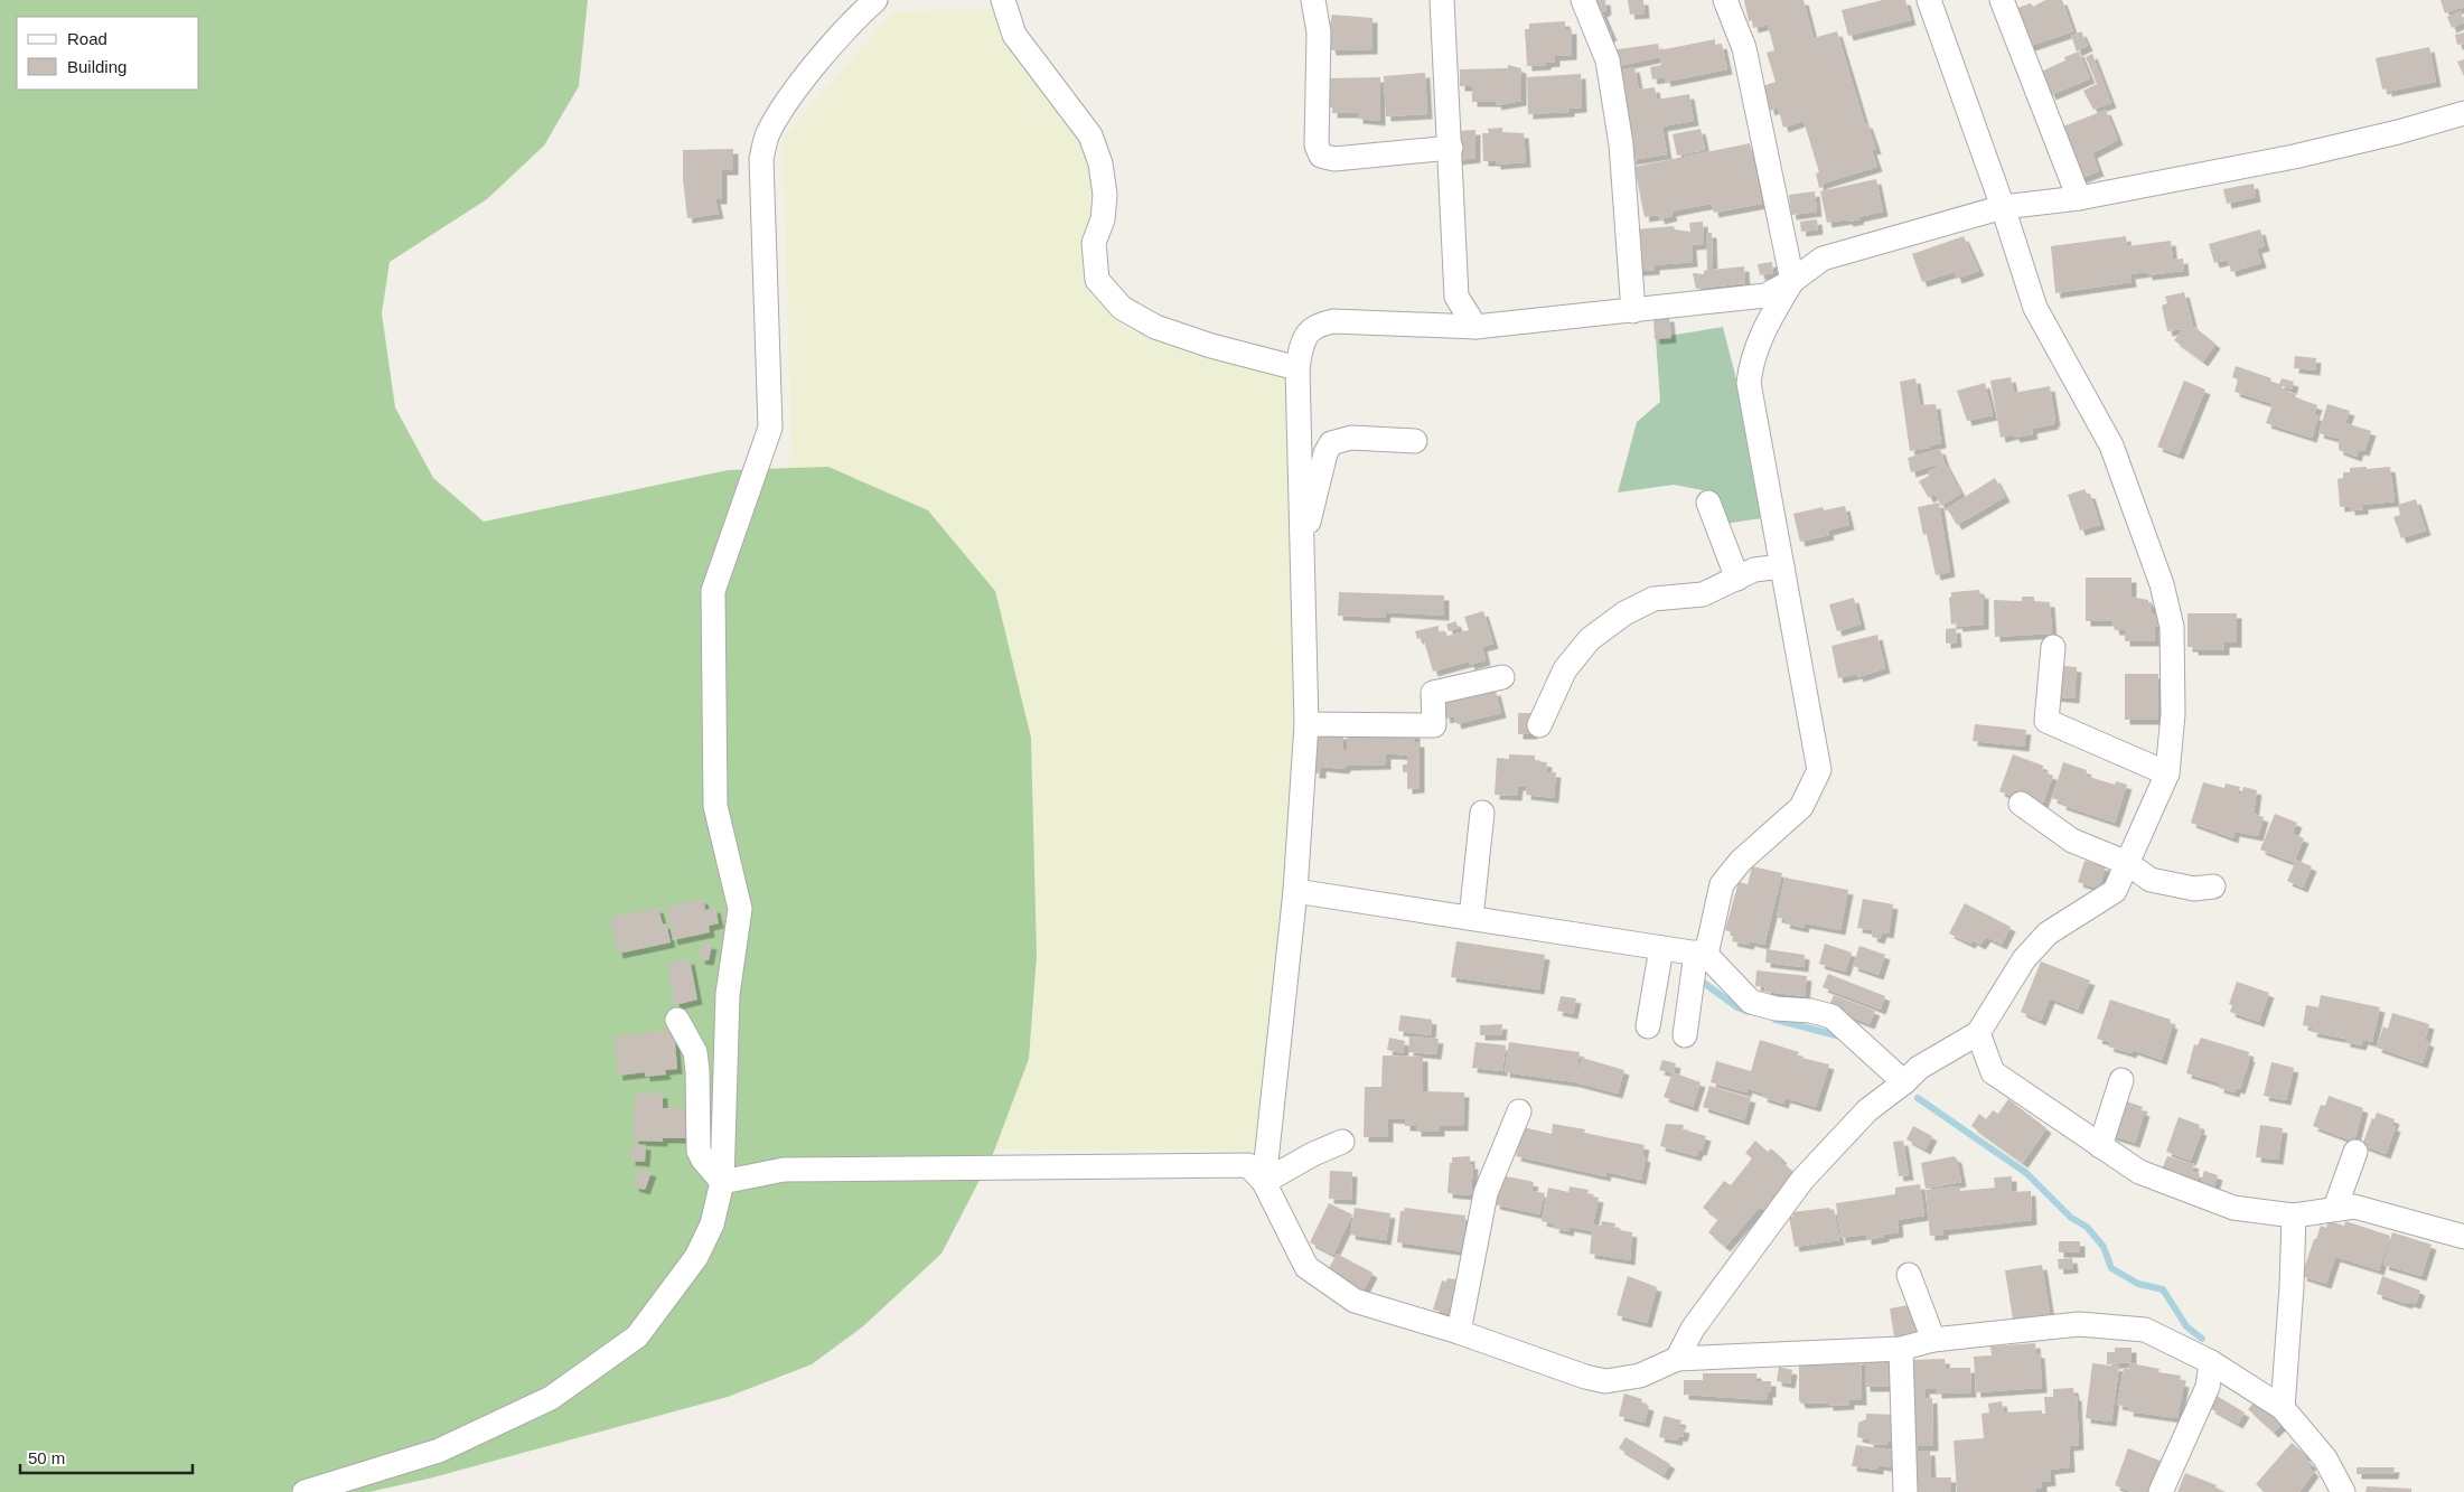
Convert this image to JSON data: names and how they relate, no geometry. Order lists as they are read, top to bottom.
{
  "legend": ["Road", "Building"],
  "scale_bar": "50 m"
}
